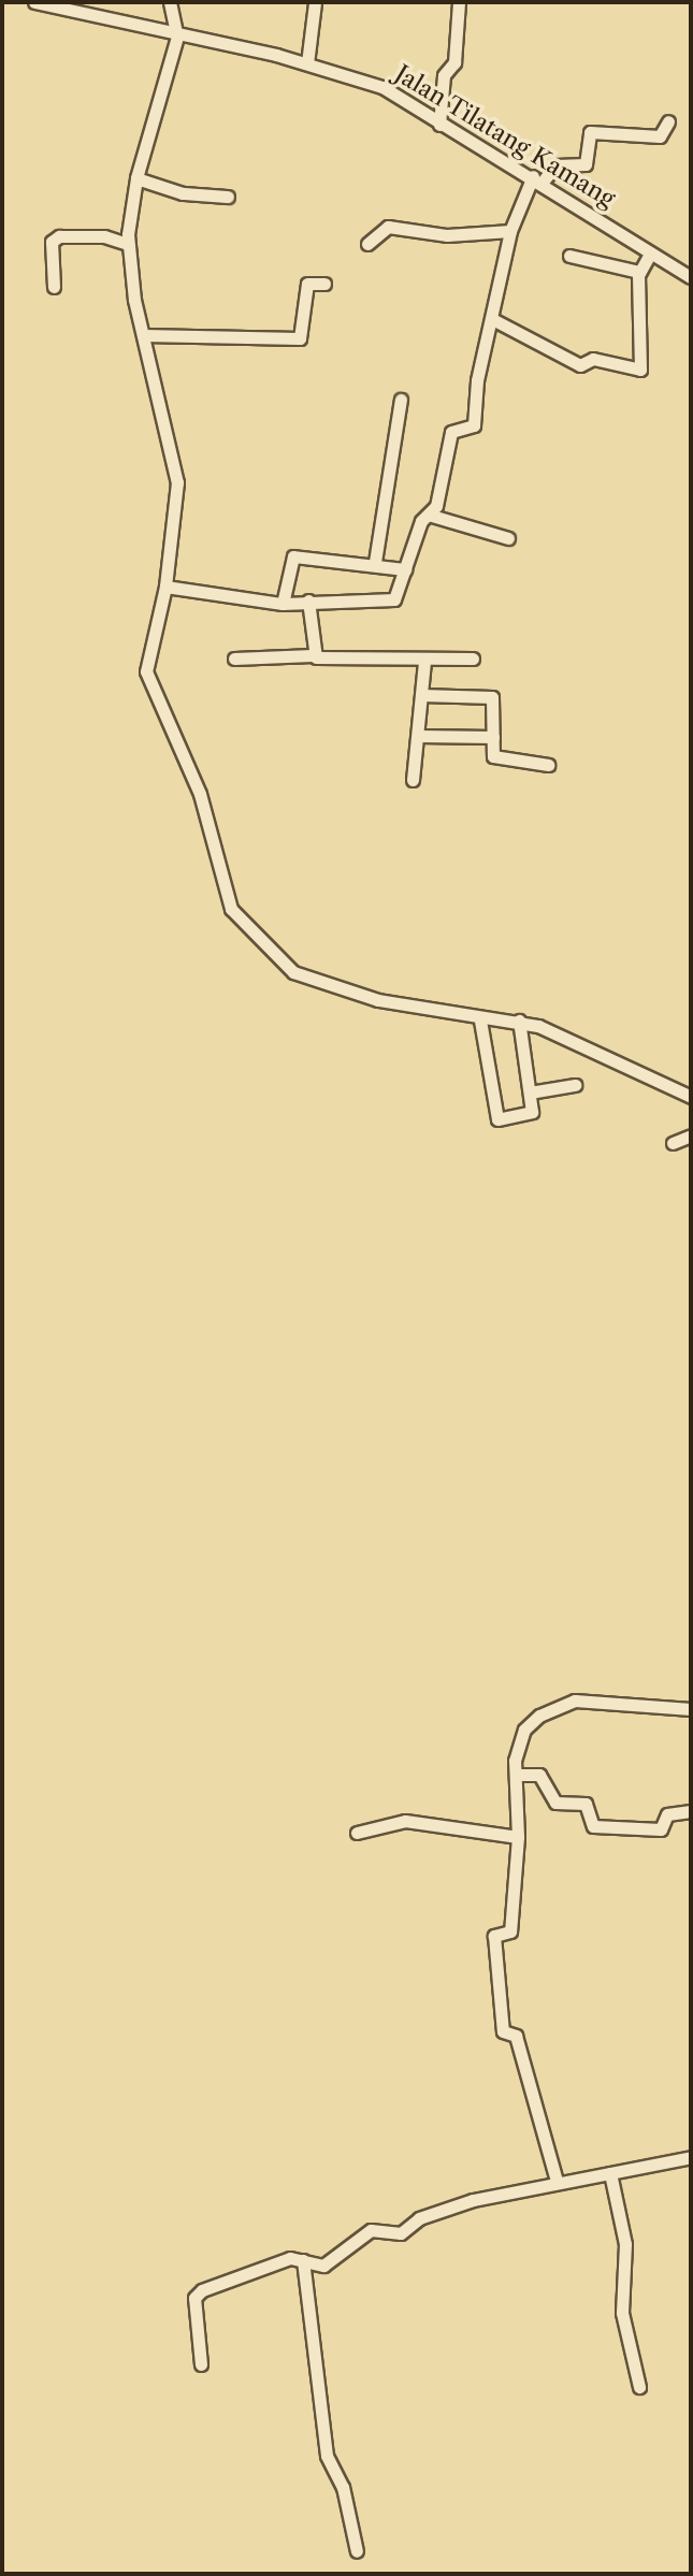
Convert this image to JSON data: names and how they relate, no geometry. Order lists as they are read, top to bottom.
{
  "streets": {
    "street": ["Jalan Tilatang Kamang"]
  }
}
